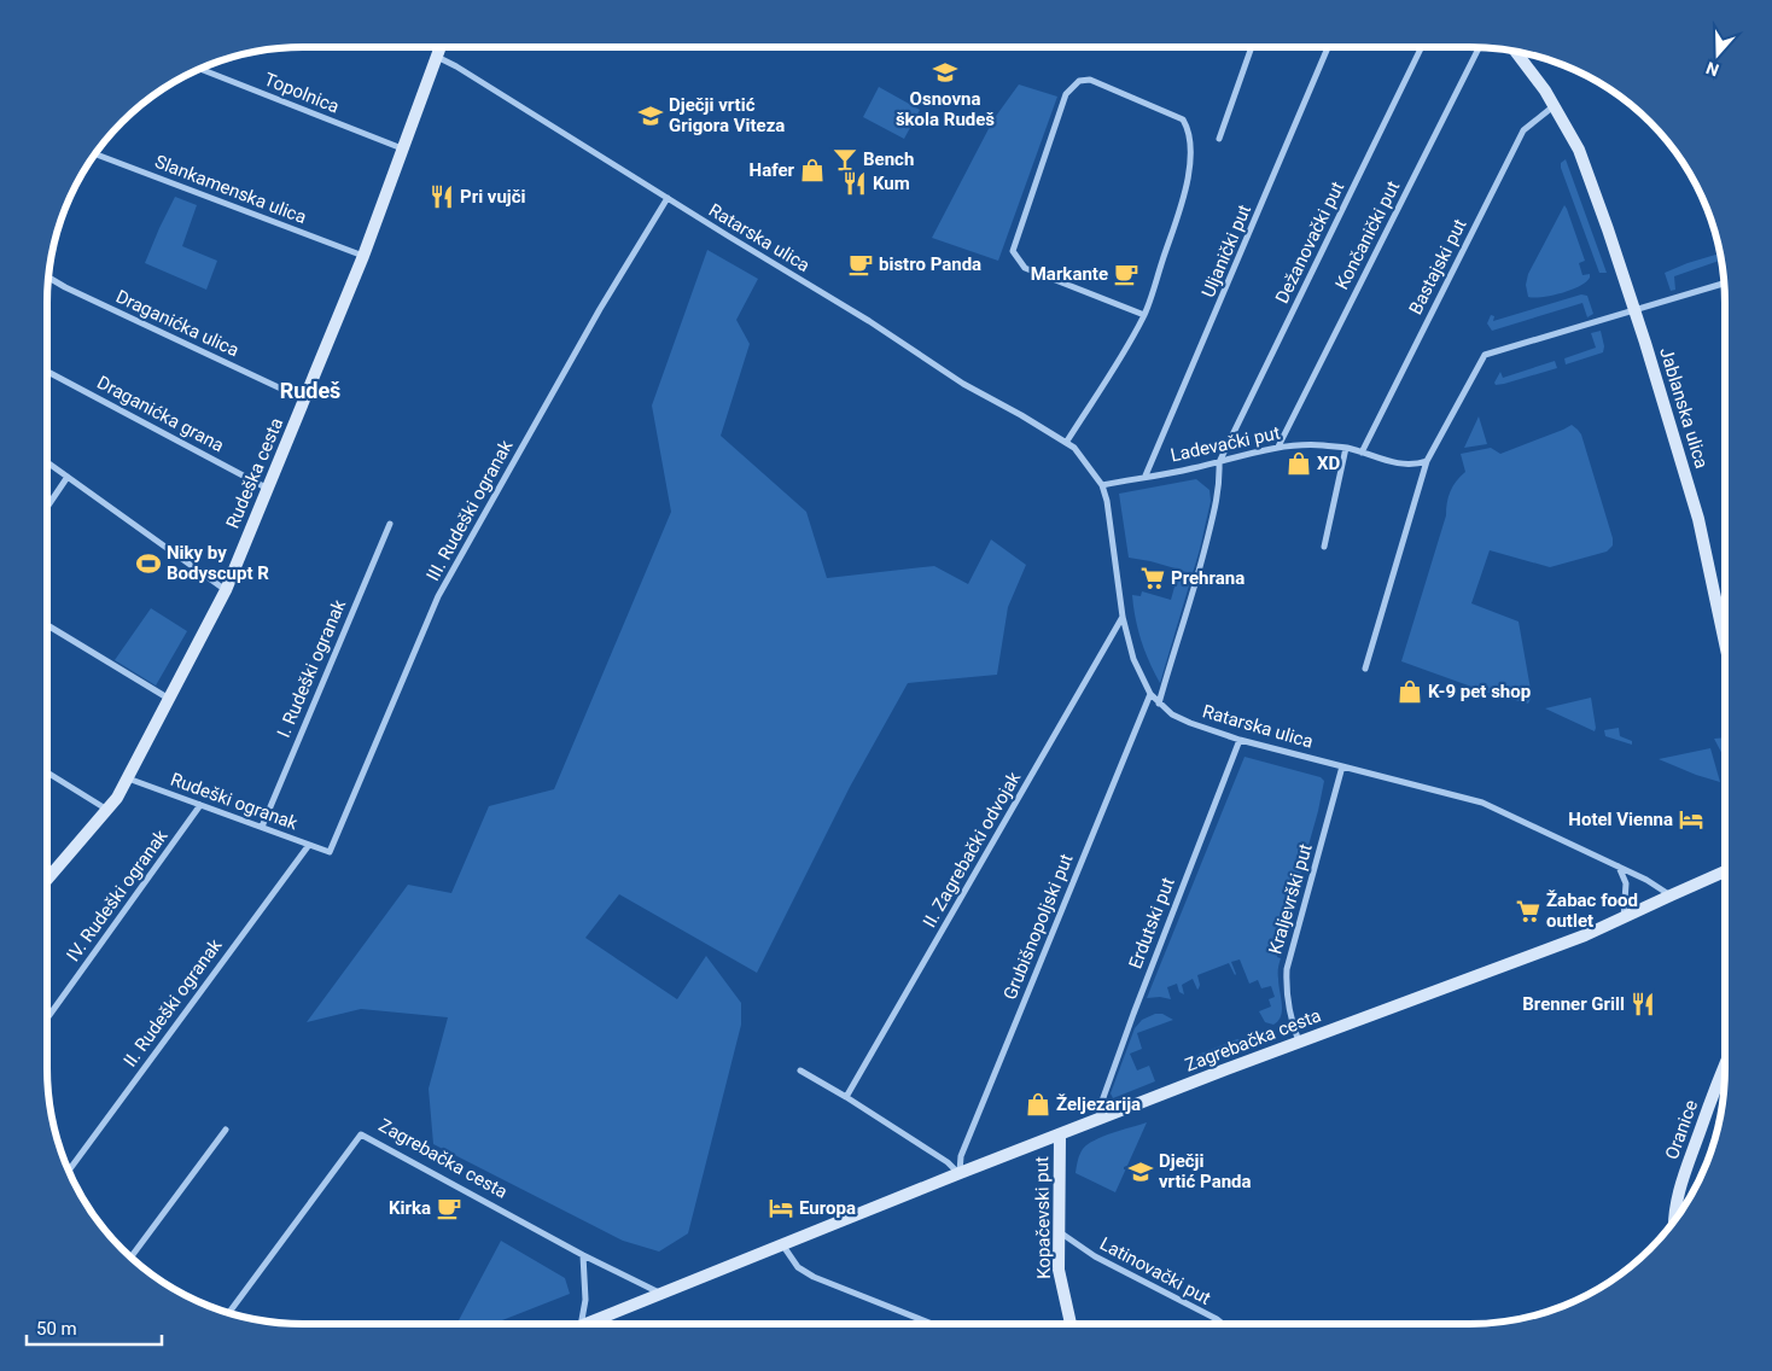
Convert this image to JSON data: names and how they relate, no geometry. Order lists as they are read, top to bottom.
{
  "streets": {
    "street": [
      "Topolnica",
      "Slankamenska ulica",
      "Končanički put",
      "Ratarska ulica",
      "Dežanovački put",
      "Uljanički put",
      "Bastajski put",
      "Draganićka ulica",
      "Jablanska ulica",
      "Draganićka grana",
      "Ladevački put",
      "Rudeška cesta",
      "III. Rudeški ogranak",
      "I. Rudeški ogranak",
      "Rudeški ogranak",
      "II. Zagrebački odvojak",
      "IV. Rudeški ogranak",
      "Kraljevrški put",
      "Erdutski put",
      "Grubišnopoljski put",
      "II. Rudeški ogranak",
      "Zagrebačka cesta",
      "Oranice",
      "Kopačevski put",
      "Latinovački put"
    ]
  },
  "crossings": [
    ["Topolnica", "Rudeška cesta"],
    ["Slankamenska ulica", "Rudeška cesta"],
    ["Končanički put", "Ladevački put"],
    ["Ratarska ulica", "Ladevački put"],
    ["Ratarska ulica", "Rudeška cesta"],
    ["Ratarska ulica", "III. Rudeški ogranak"],
    ["Ratarska ulica", "II. Zagrebački odvojak"],
    ["Ratarska ulica", "Kraljevrški put"],
    ["Ratarska ulica", "Erdutski put"],
    ["Ratarska ulica", "Grubišnopoljski put"],
    ["Ratarska ulica", "Zagrebačka cesta"],
    ["Dežanovački put", "Ladevački put"],
    ["Uljanički put", "Ladevački put"],
    ["Bastajski put", "Jablanska ulica"],
    ["Bastajski put", "Ladevački put"],
    ["Draganićka ulica", "Rudeška cesta"],
    ["Draganićka grana", "Rudeška cesta"],
    ["Rudeška cesta", "Rudeški ogranak"],
    ["III. Rudeški ogranak", "Rudeški ogranak"],
    ["I. Rudeški ogranak", "Rudeški ogranak"],
    ["Rudeški ogranak", "IV. Rudeški ogranak"],
    ["Rudeški ogranak", "II. Rudeški ogranak"],
    ["Kraljevrški put", "Zagrebačka cesta"],
    ["Erdutski put", "Zagrebačka cesta"],
    ["Grubišnopoljski put", "Zagrebačka cesta"],
    ["Zagrebačka cesta", "Kopačevski put"],
    ["Kopačevski put", "Latinovački put"]
  ],
  "districts": ["Rudeš"],
  "places": {
    "school or university": ["Osnovna škola Rudeš", "Dječji vrtić Grigora Viteza", "Dječji vrtić Panda"],
    "bar": ["Bench"],
    "shop": [
      "Hafer",
      "XD",
      "K-9 pet shop",
      "Željezarija"
    ],
    "restaurant": ["Kum", "Pri vujči", "Brenner Grill"],
    "cafe": ["bistro Panda", "Markante", "Kirka"],
    "sports": ["Niky by Bodyscupt R"],
    "supermarket": ["Prehrana", "Žabac food outlet"],
    "hotel": ["Hotel Vienna", "Europa"]
  },
  "scale_bar": "50 m",
  "north": "bottom"
}
